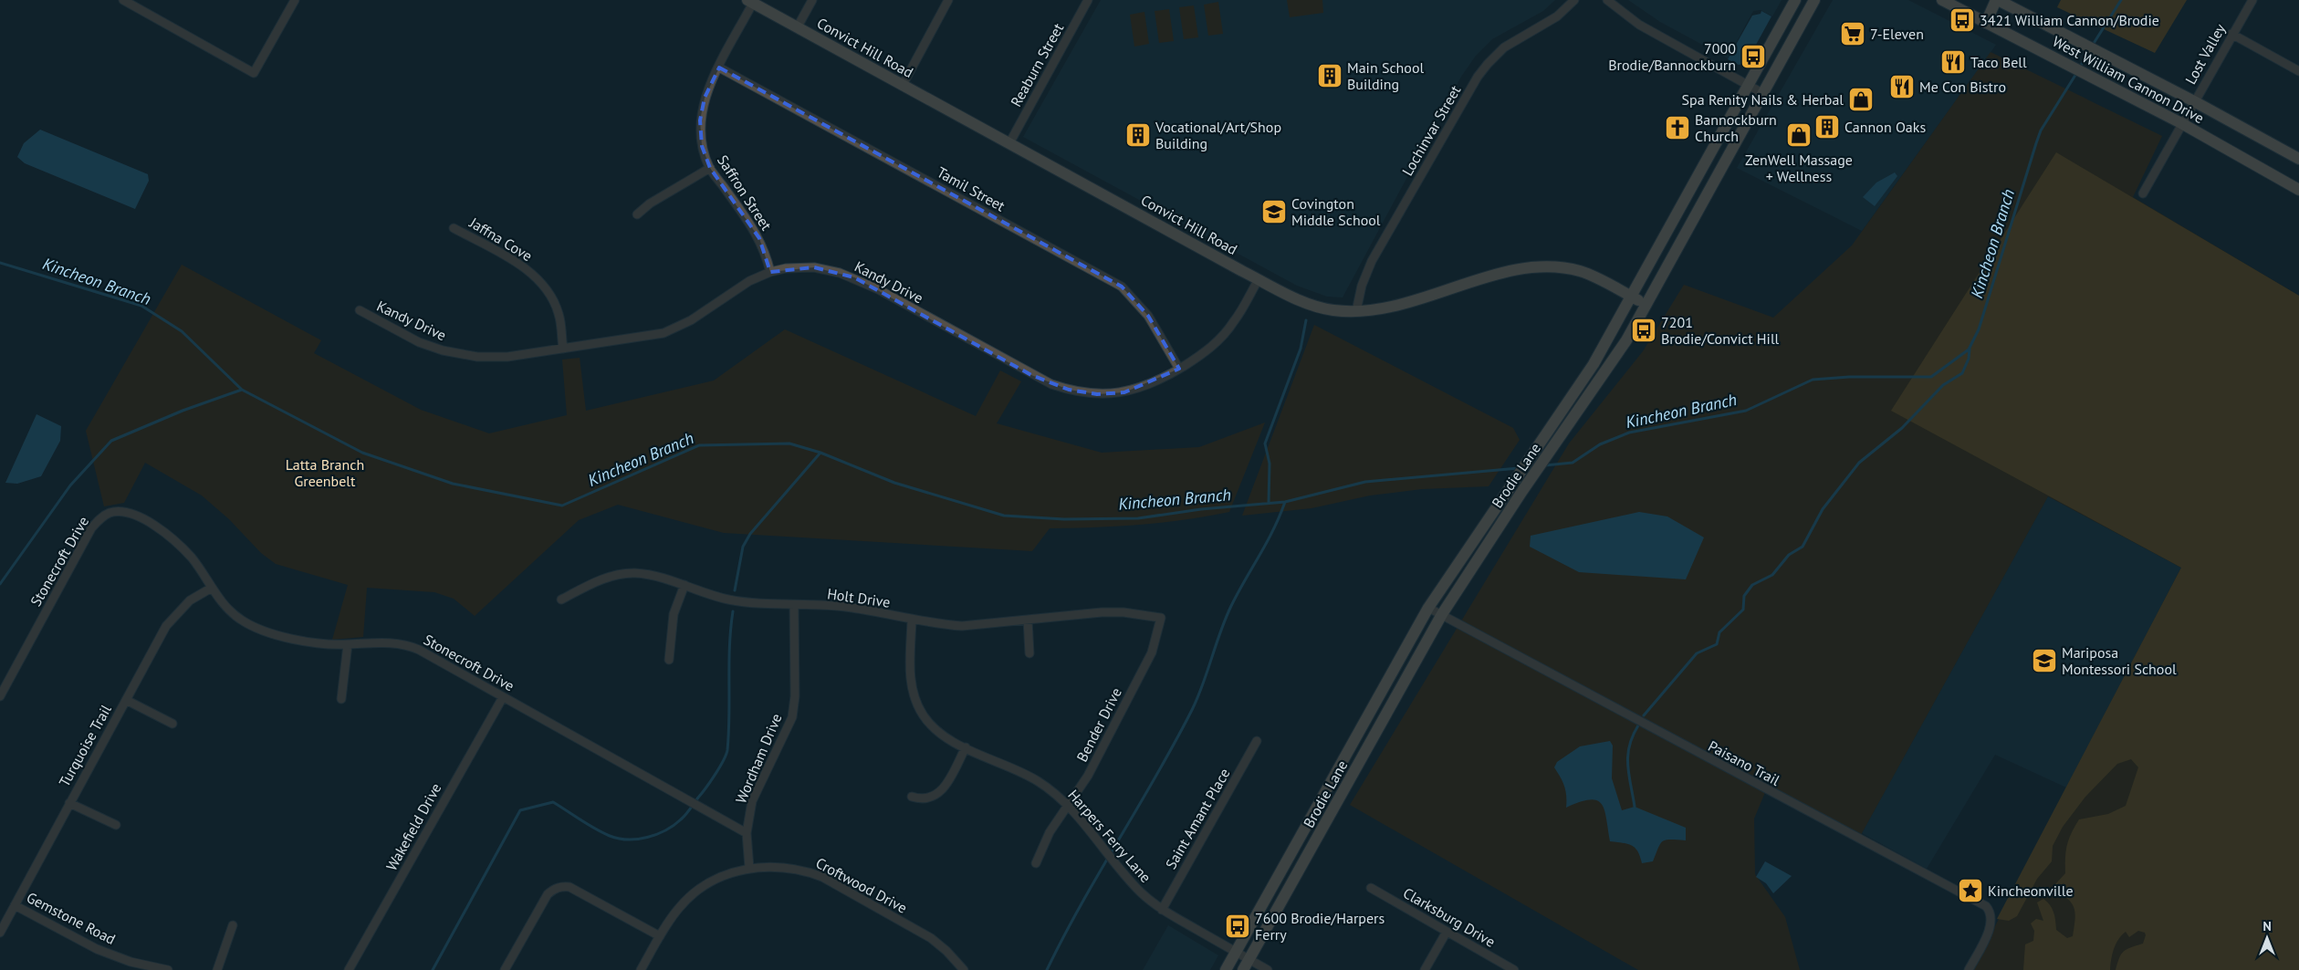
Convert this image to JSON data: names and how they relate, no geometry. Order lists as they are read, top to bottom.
{
  "streets": {
    "main road": ["Convict Hill Road", "West William Cannon Drive", "Brodie Lane"],
    "street": [
      "Lost Valley",
      "Reaburn Street",
      "Lochinvar Street",
      "Tamil Street",
      "Saffron Street",
      "Jaffna Cove",
      "Kandy Drive",
      "Stonecroft Drive",
      "Holt Drive",
      "Bender Drive",
      "Turquoise Trail",
      "Wordham Drive",
      "Paisano Trail",
      "Saint Amant Place",
      "Wakefield Drive",
      "Harpers Ferry Lane",
      "Croftwood Drive",
      "Clarksburg Drive",
      "Gemstone Road"
    ]
  },
  "crossings": [
    ["Convict Hill Road", "Reaburn Street"],
    ["Convict Hill Road", "Lochinvar Street"],
    ["Convict Hill Road", "Saffron Street"],
    ["Convict Hill Road", "Kandy Drive"],
    ["Convict Hill Road", "Brodie Lane"],
    ["Lost Valley", "West William Cannon Drive"],
    ["Tamil Street", "Saffron Street"],
    ["Tamil Street", "Kandy Drive"],
    ["Saffron Street", "Kandy Drive"],
    ["Jaffna Cove", "Kandy Drive"],
    ["Brodie Lane", "Paisano Trail"],
    ["Brodie Lane", "Harpers Ferry Lane"],
    ["Stonecroft Drive", "Turquoise Trail"],
    ["Stonecroft Drive", "Wordham Drive"],
    ["Stonecroft Drive", "Wakefield Drive"],
    ["Holt Drive", "Bender Drive"],
    ["Holt Drive", "Wordham Drive"],
    ["Holt Drive", "Harpers Ferry Lane"],
    ["Bender Drive", "Harpers Ferry Lane"],
    ["Turquoise Trail", "Gemstone Road"],
    ["Wordham Drive", "Croftwood Drive"],
    ["Saint Amant Place", "Harpers Ferry Lane"]
  ],
  "water": ["Kincheon Branch"],
  "parks": ["Latta Branch Greenbelt"],
  "places": {
    "bus stop": [
      "3421 William Cannon/Brodie",
      "7000 Brodie/Bannockburn",
      "7201 Brodie/Convict Hill",
      "7600 Brodie/Harpers Ferry"
    ],
    "supermarket": ["7-Eleven"],
    "restaurant": ["Taco Bell", "Me Con Bistro"],
    "building": ["Main School Building", "Cannon Oaks", "Vocational/Art/Shop Building"],
    "shop": ["Spa Renity Nails & Herbal", "ZenWell Massage + Wellness"],
    "church": ["Bannockburn Church"],
    "school or university": ["Covington Middle School", "Mariposa Montessori School"],
    "place": ["Kincheonville"]
  },
  "north": "top"
}
